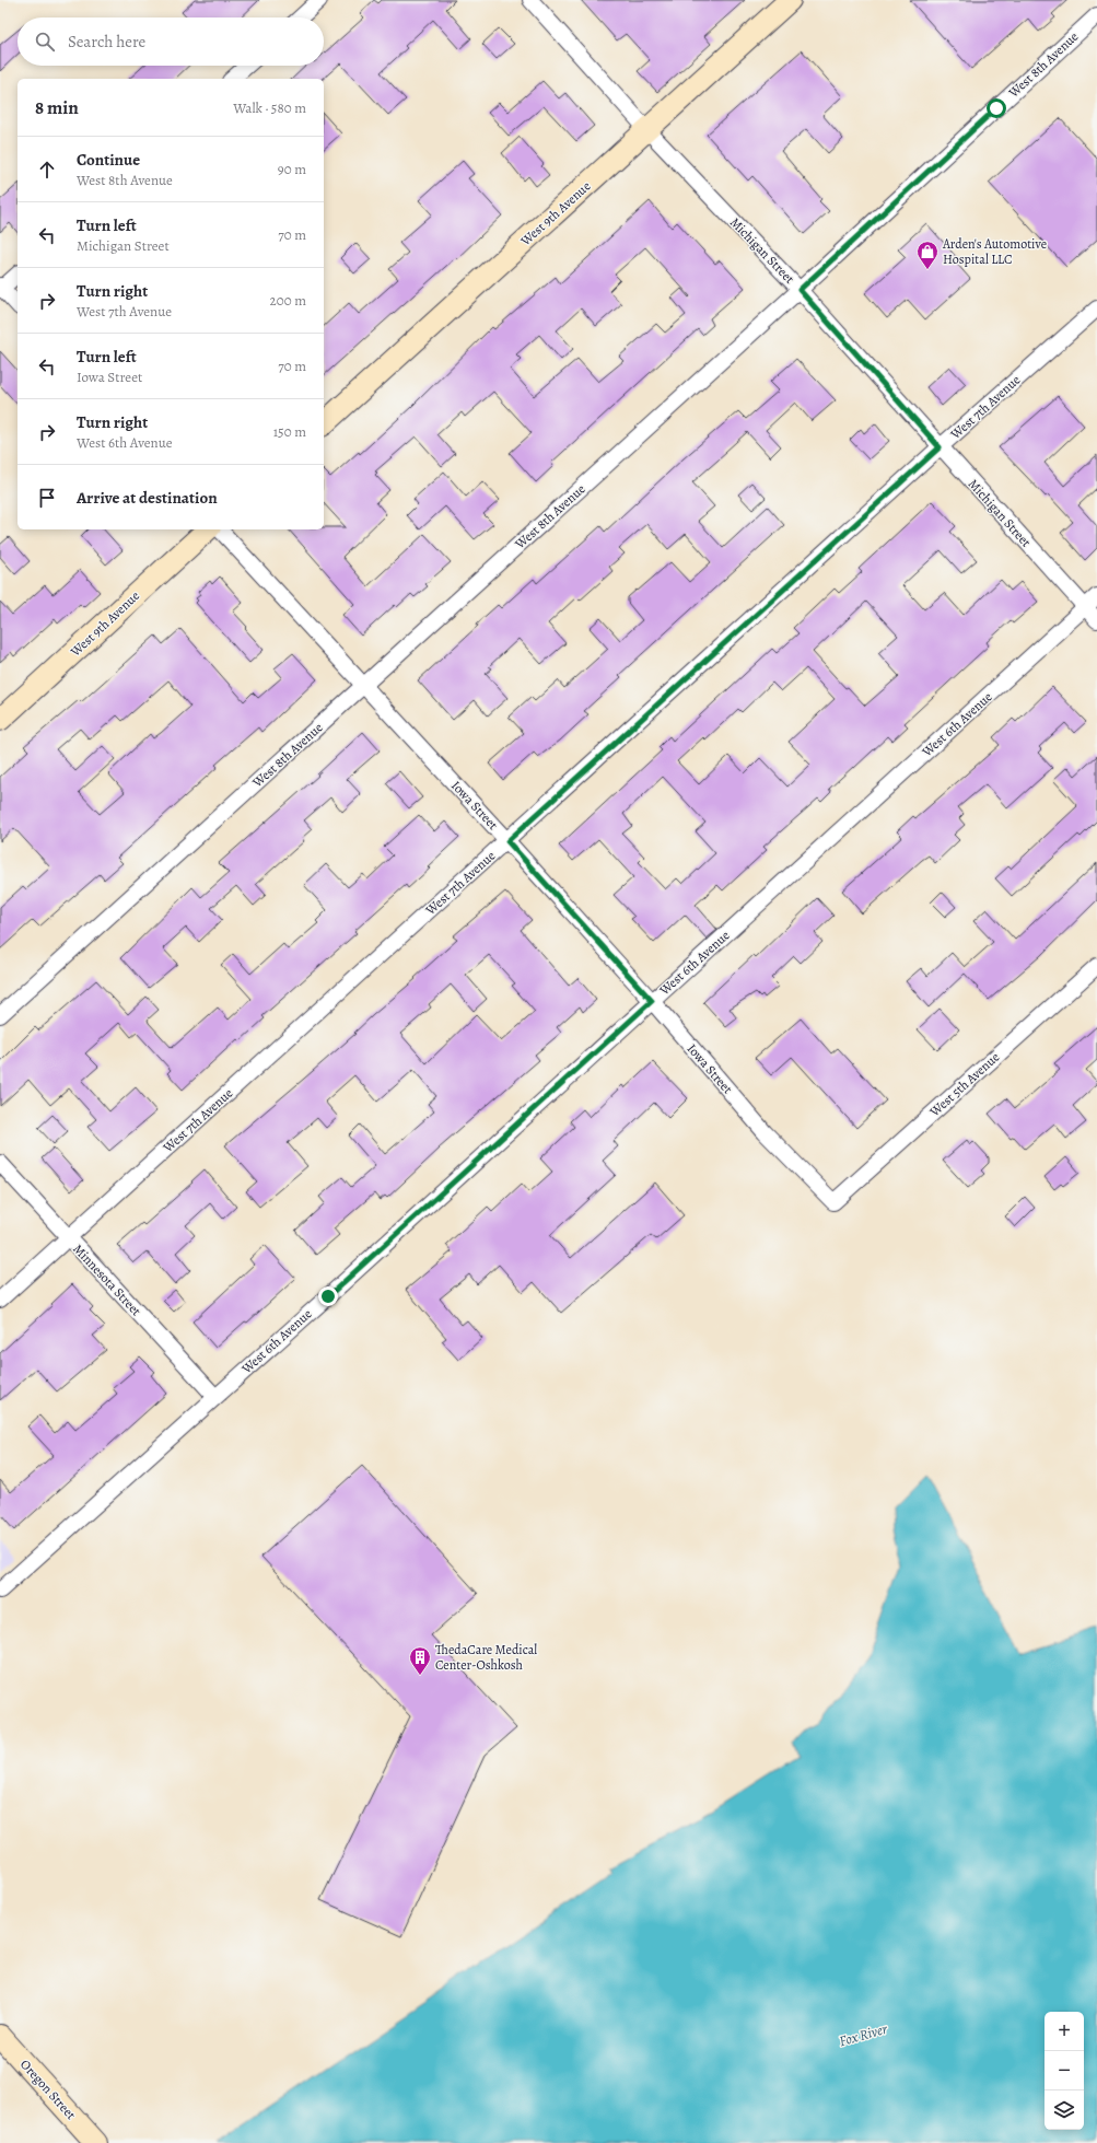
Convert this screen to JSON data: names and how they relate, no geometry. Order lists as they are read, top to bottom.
{
  "streets": {
    "main road": ["West 9th Avenue", "Oregon Street"],
    "street": [
      "West 8th Avenue",
      "Michigan Street",
      "West 7th Avenue",
      "West 6th Avenue",
      "Iowa Street",
      "West 5th Avenue",
      "Minnesota Street"
    ]
  },
  "crossings": [
    ["West 8th Avenue", "Michigan Street"],
    ["West 8th Avenue", "Iowa Street"],
    ["West 9th Avenue", "Michigan Street"],
    ["Michigan Street", "West 7th Avenue"],
    ["Michigan Street", "West 6th Avenue"],
    ["West 7th Avenue", "Iowa Street"],
    ["West 7th Avenue", "Minnesota Street"],
    ["West 6th Avenue", "Iowa Street"],
    ["West 6th Avenue", "Minnesota Street"],
    ["Iowa Street", "West 5th Avenue"]
  ],
  "water": ["Fox River"],
  "places": {
    "shop": ["Arden's Automotive Hospital LLC"],
    "building": ["ThedaCare Medical Center-Oshkosh"]
  },
  "page": {
    "search": "Search here",
    "heading": ["8 min", "Walk · 580 m"],
    "list": [
      ["Continue", "West 8th Avenue", "90 m"],
      ["Turn left", "Michigan Street", "70 m"],
      ["Turn right", "West 7th Avenue", "200 m"],
      ["Turn left", "Iowa Street", "70 m"],
      ["Turn right", "West 6th Avenue", "150 m"],
      "Arrive at destination"
    ],
    "map_buttons": ["+", "−"]
  }
}
